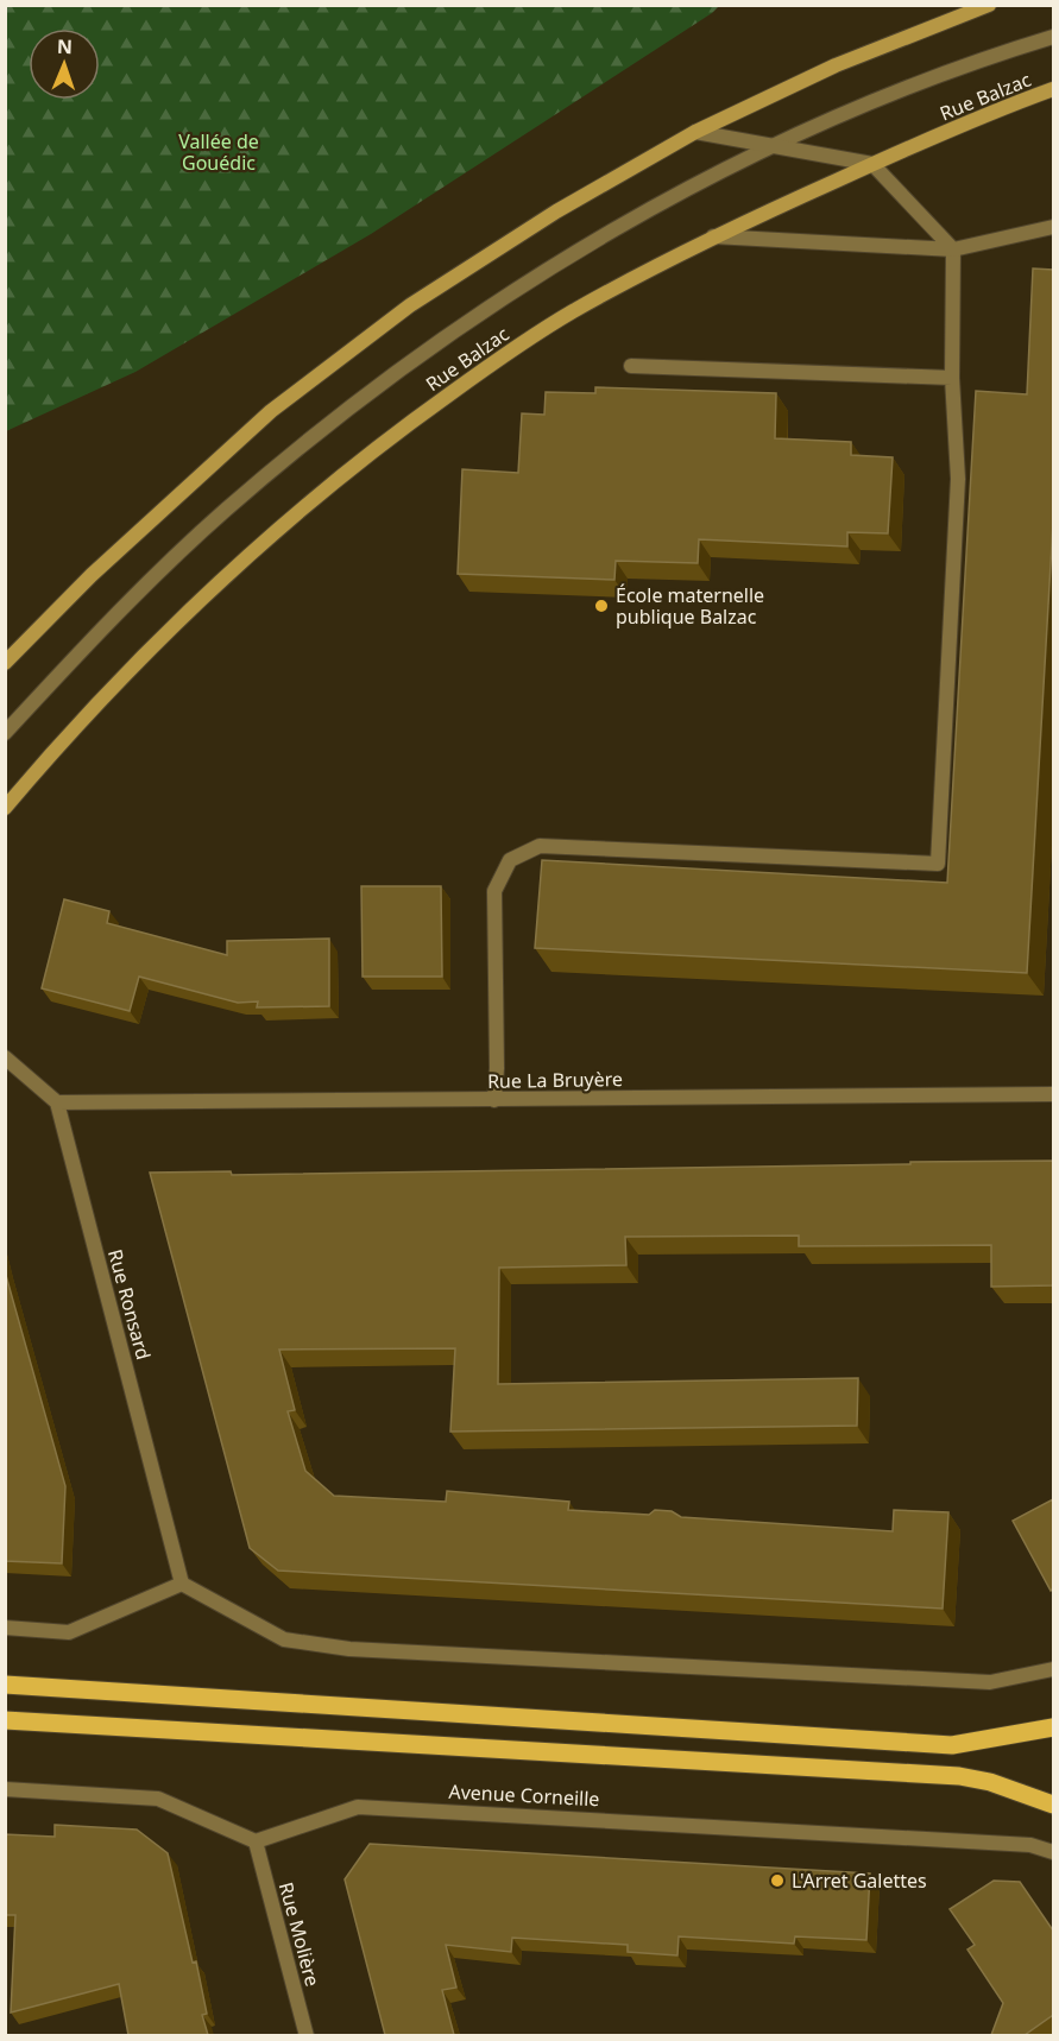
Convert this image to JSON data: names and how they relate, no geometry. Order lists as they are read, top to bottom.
{
  "streets": {
    "street": [
      "Rue Balzac",
      "Rue La Bruyère",
      "Rue Ronsard",
      "Avenue Corneille",
      "Rue Molière"
    ]
  },
  "crossings": [
    ["Rue La Bruyère", "Rue Ronsard"],
    ["Avenue Corneille", "Rue Molière"]
  ],
  "parks": ["Vallée de Gouédic"],
  "places": ["École maternelle publique Balzac", "L'Arret Galettes"],
  "north": "top"
}
